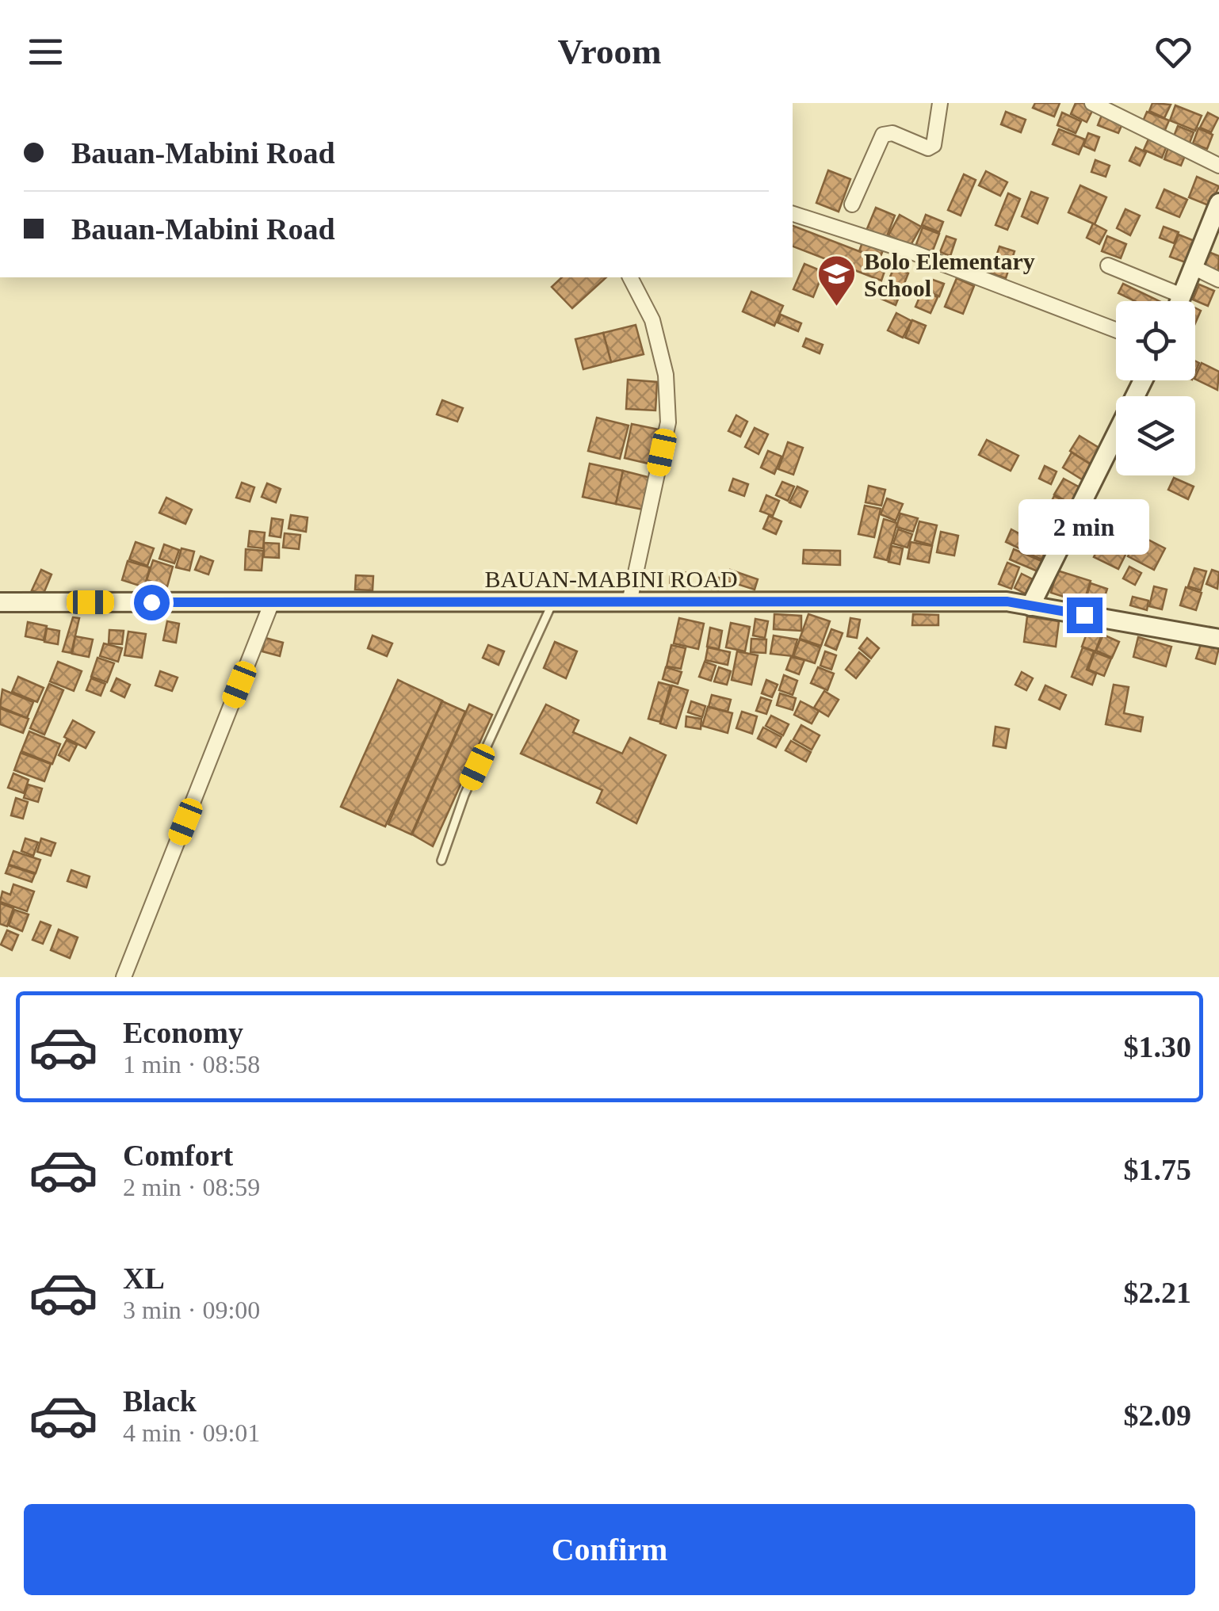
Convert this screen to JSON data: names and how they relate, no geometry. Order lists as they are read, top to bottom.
{
  "streets": {
    "main road": ["BAUAN-MABINI ROAD"]
  },
  "places": {
    "school or university": ["Bolo Elementary School"]
  },
  "page": {
    "header": "Vroom",
    "banner": ["Bauan-Mabini Road", "Bauan-Mabini Road"],
    "bubble": "2 min",
    "list": [
      {
        "name": "Economy",
        "note": "1 min · 08:58",
        "value": "$1.30"
      },
      {
        "name": "Comfort",
        "note": "2 min · 08:59",
        "value": "$1.75"
      },
      {
        "name": "XL",
        "note": "3 min · 09:00",
        "value": "$2.21"
      },
      {
        "name": "Black",
        "note": "4 min · 09:01",
        "value": "$2.09"
      }
    ],
    "buttons": "Confirm"
  }
}
